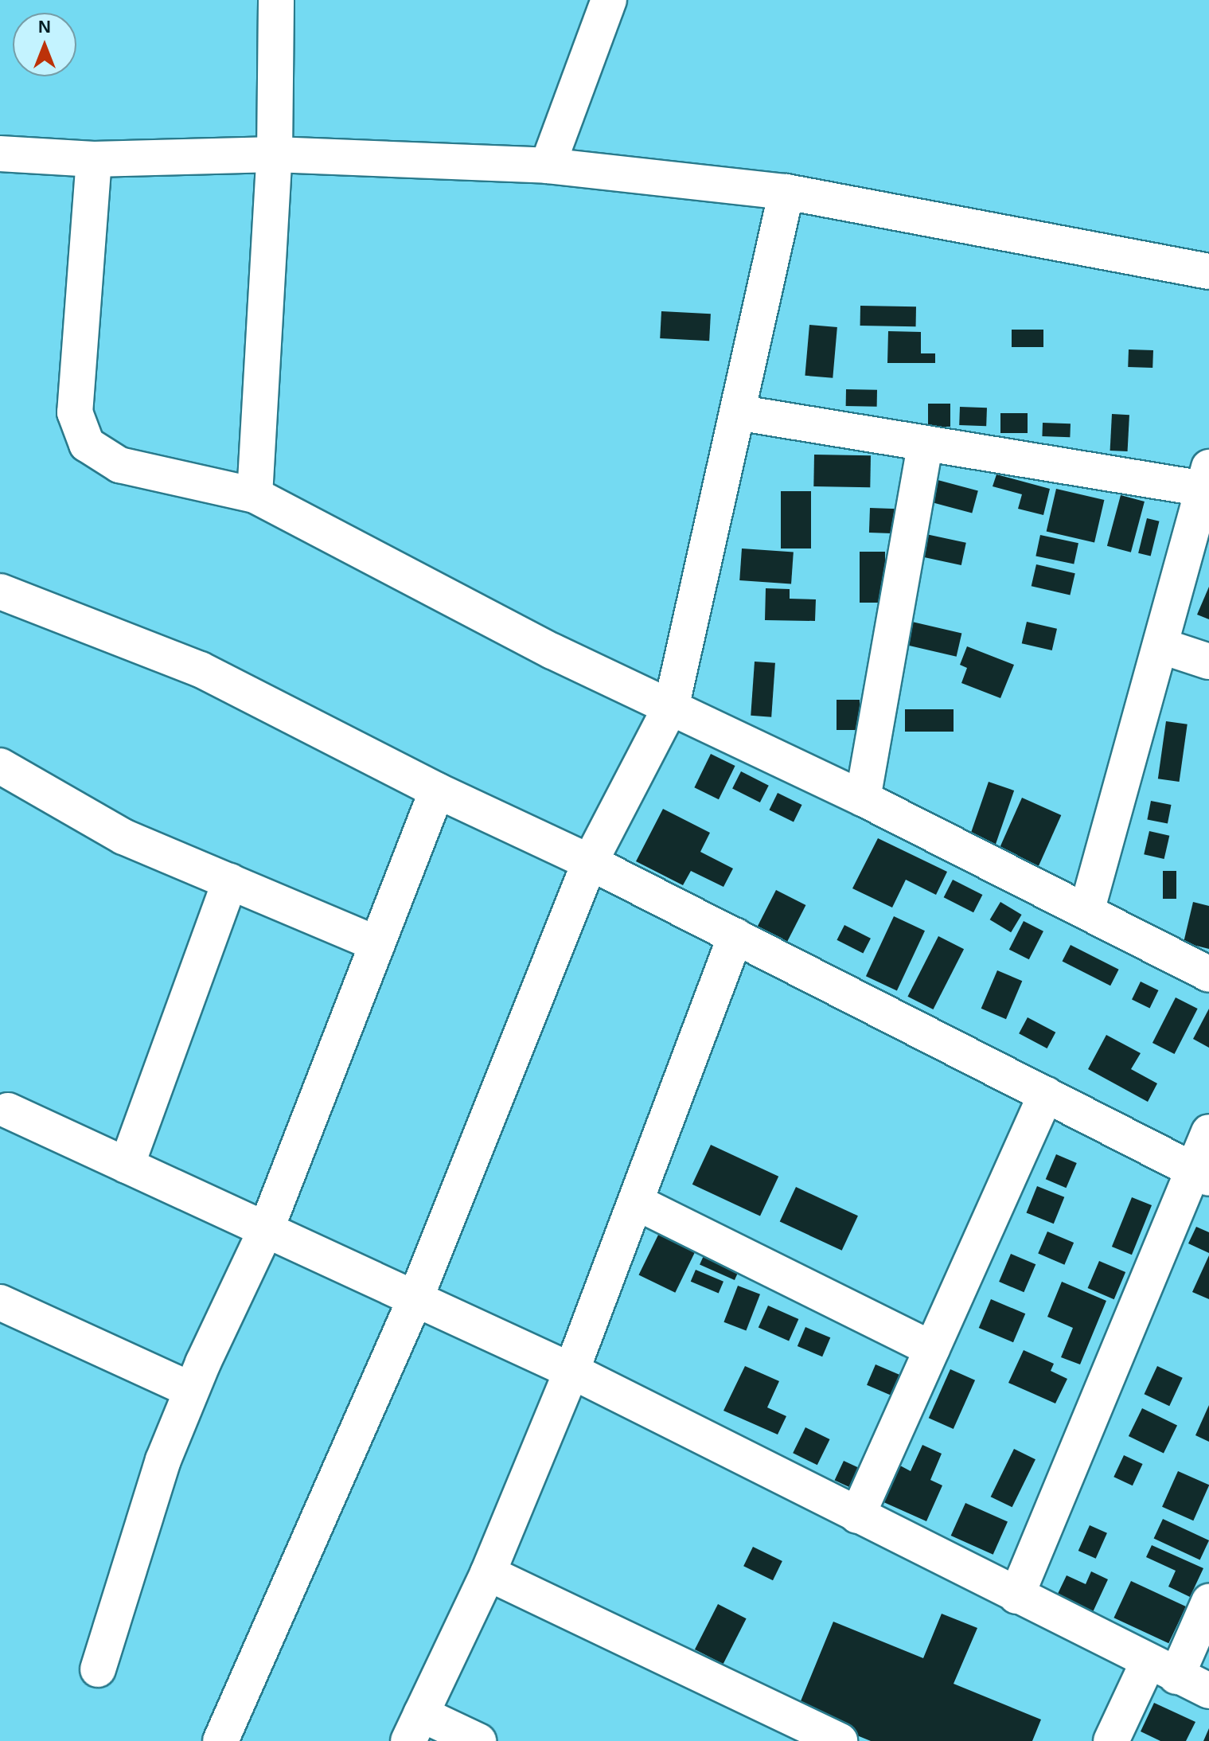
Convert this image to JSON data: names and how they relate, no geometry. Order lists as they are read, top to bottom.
{
  "north": "top"
}
